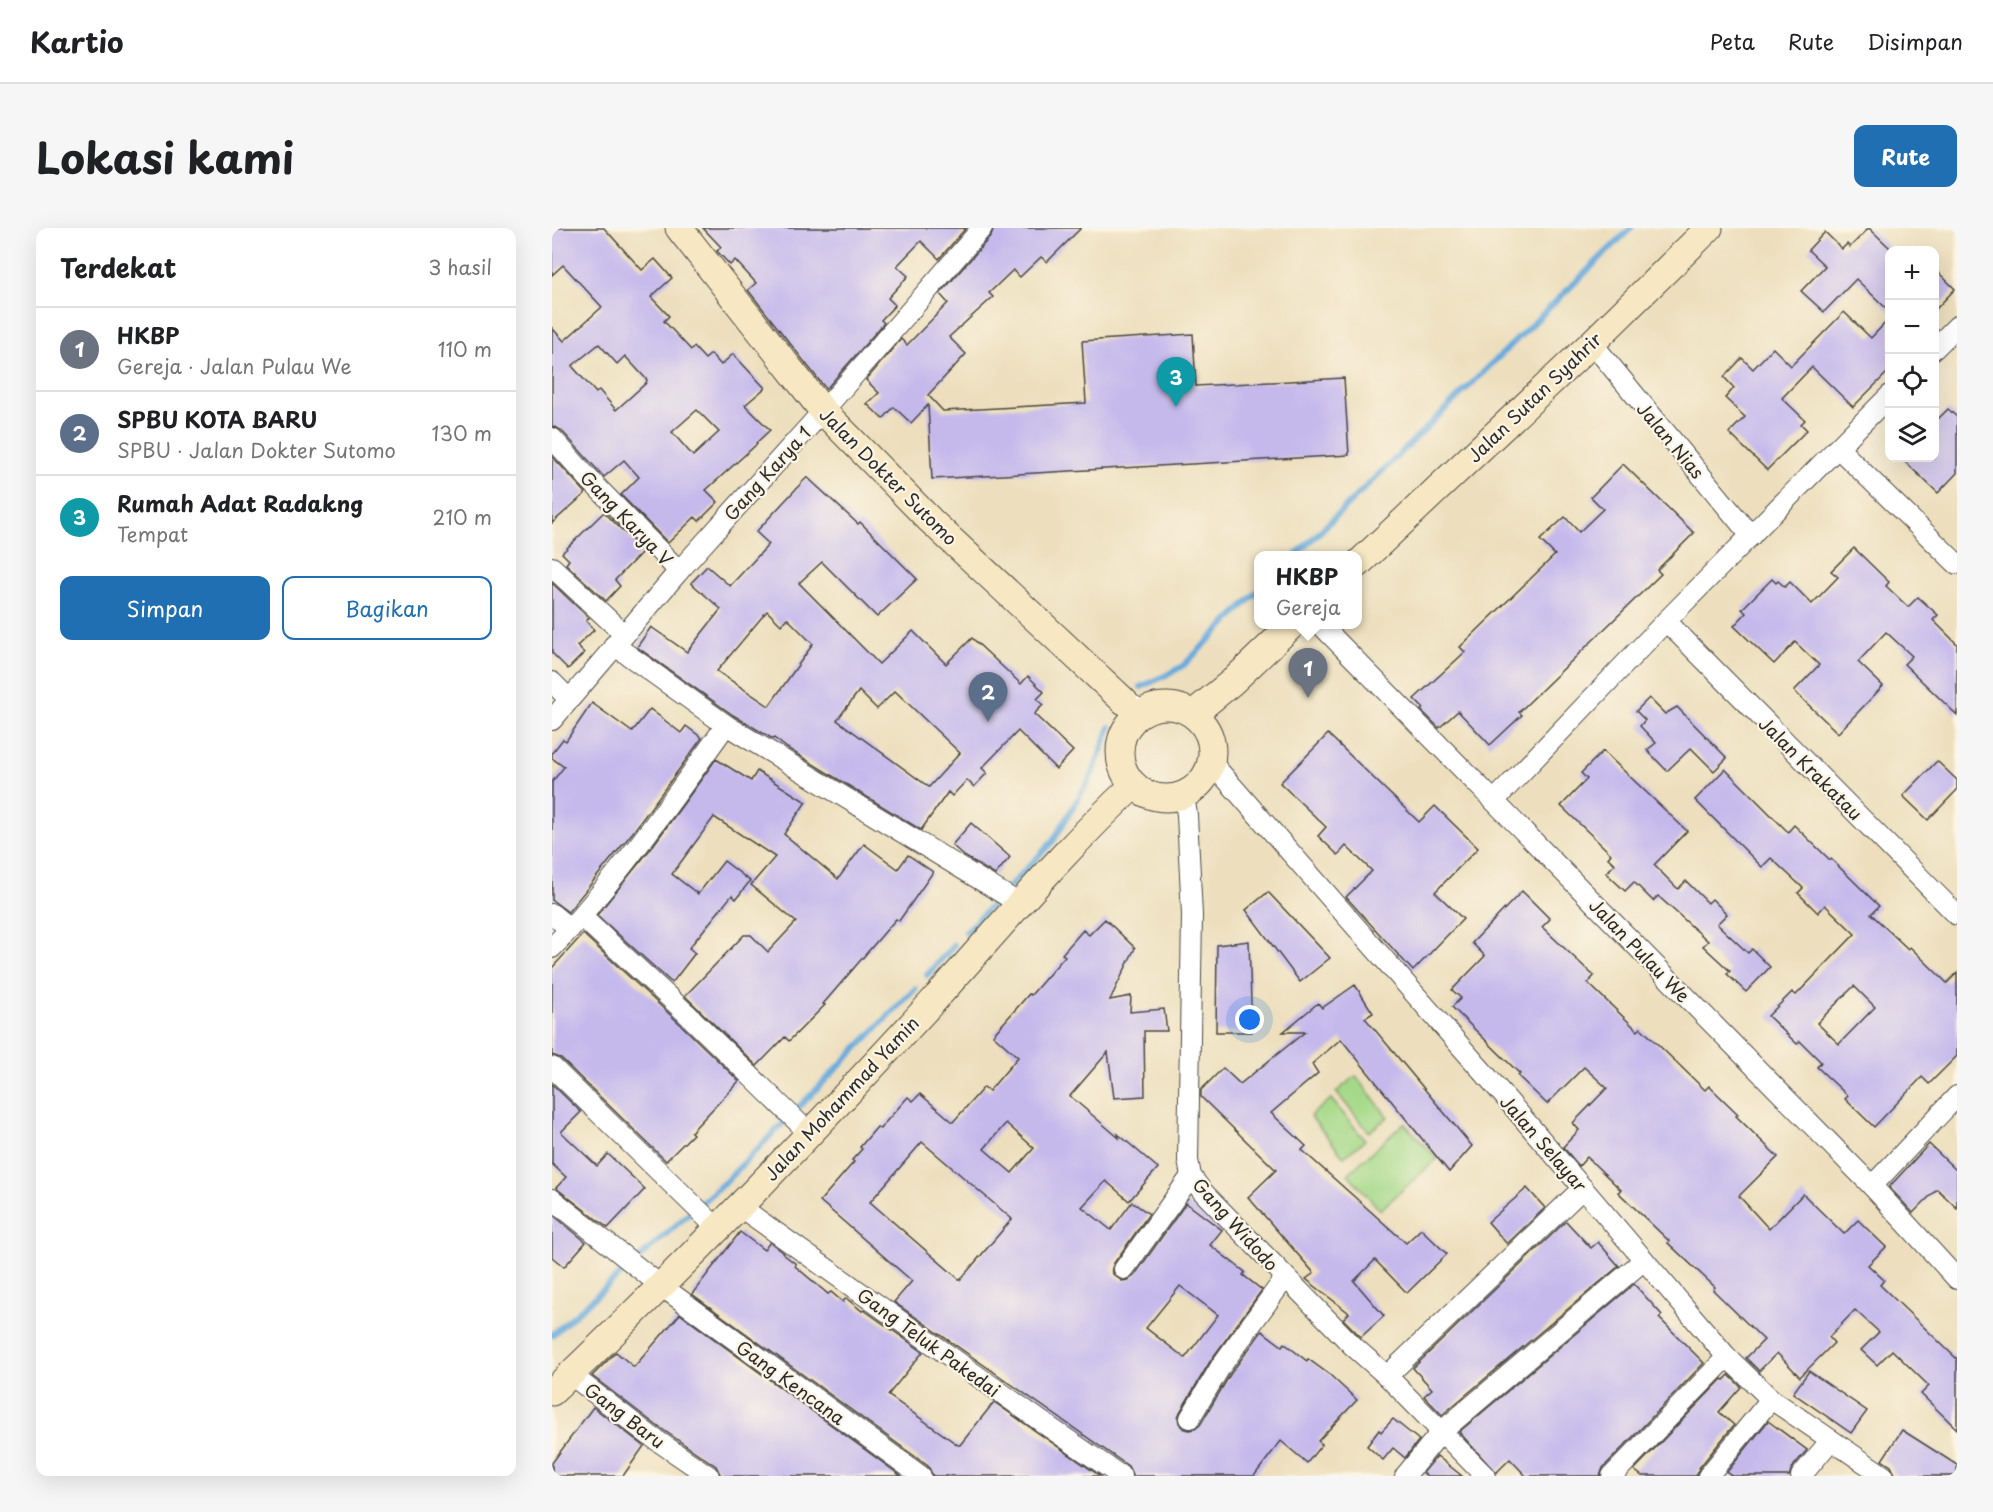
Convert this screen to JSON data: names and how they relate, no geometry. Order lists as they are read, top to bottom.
{
  "streets": {
    "street": [
      "Jalan Sutan Syahrir",
      "Jalan Nias",
      "Gang Karya 1",
      "Jalan Dokter Sutomo",
      "Gang Karya V",
      "Jalan Krakatau",
      "Jalan Pulau We",
      "Jalan Mohammad Yamin",
      "Jalan Selayar",
      "Gang Widodo",
      "Gang Teluk Pakedai",
      "Gang Kencana",
      "Gang Baru"
    ]
  },
  "crossings": [
    ["Jalan Sutan Syahrir", "Jalan Nias"],
    ["Gang Karya 1", "Jalan Dokter Sutomo"],
    ["Gang Karya 1", "Gang Karya V"],
    ["Jalan Dokter Sutomo", "Jalan Mohammad Yamin"],
    ["Jalan Dokter Sutomo", "Jalan Selayar"],
    ["Jalan Dokter Sutomo", "Gang Widodo"],
    ["Jalan Mohammad Yamin", "Jalan Selayar"],
    ["Jalan Mohammad Yamin", "Gang Widodo"],
    ["Jalan Mohammad Yamin", "Gang Teluk Pakedai"],
    ["Jalan Mohammad Yamin", "Gang Kencana"],
    ["Jalan Mohammad Yamin", "Gang Baru"],
    ["Jalan Selayar", "Gang Widodo"]
  ],
  "page": {
    "header": "Kartio",
    "nav": ["Peta", "Rute", "Disimpan"],
    "title": "Lokasi kami",
    "buttons": [
      "Rute",
      ["Simpan", "Bagikan"]
    ],
    "heading": ["Terdekat", "3 hasil"],
    "map_buttons": ["+", "−"],
    "list": [
      {
        "mark": "1",
        "name": "HKBP",
        "note": "Gereja · Jalan Pulau We",
        "value": "110 m"
      },
      {
        "mark": "2",
        "name": "SPBU KOTA BARU",
        "note": "SPBU · Jalan Dokter Sutomo",
        "value": "130 m"
      },
      {
        "mark": "3",
        "name": "Rumah Adat Radakng",
        "note": "Tempat",
        "value": "210 m"
      }
    ],
    "pins": ["3", "1", "2"],
    "popup": ["HKBP", "Gereja"]
  }
}
